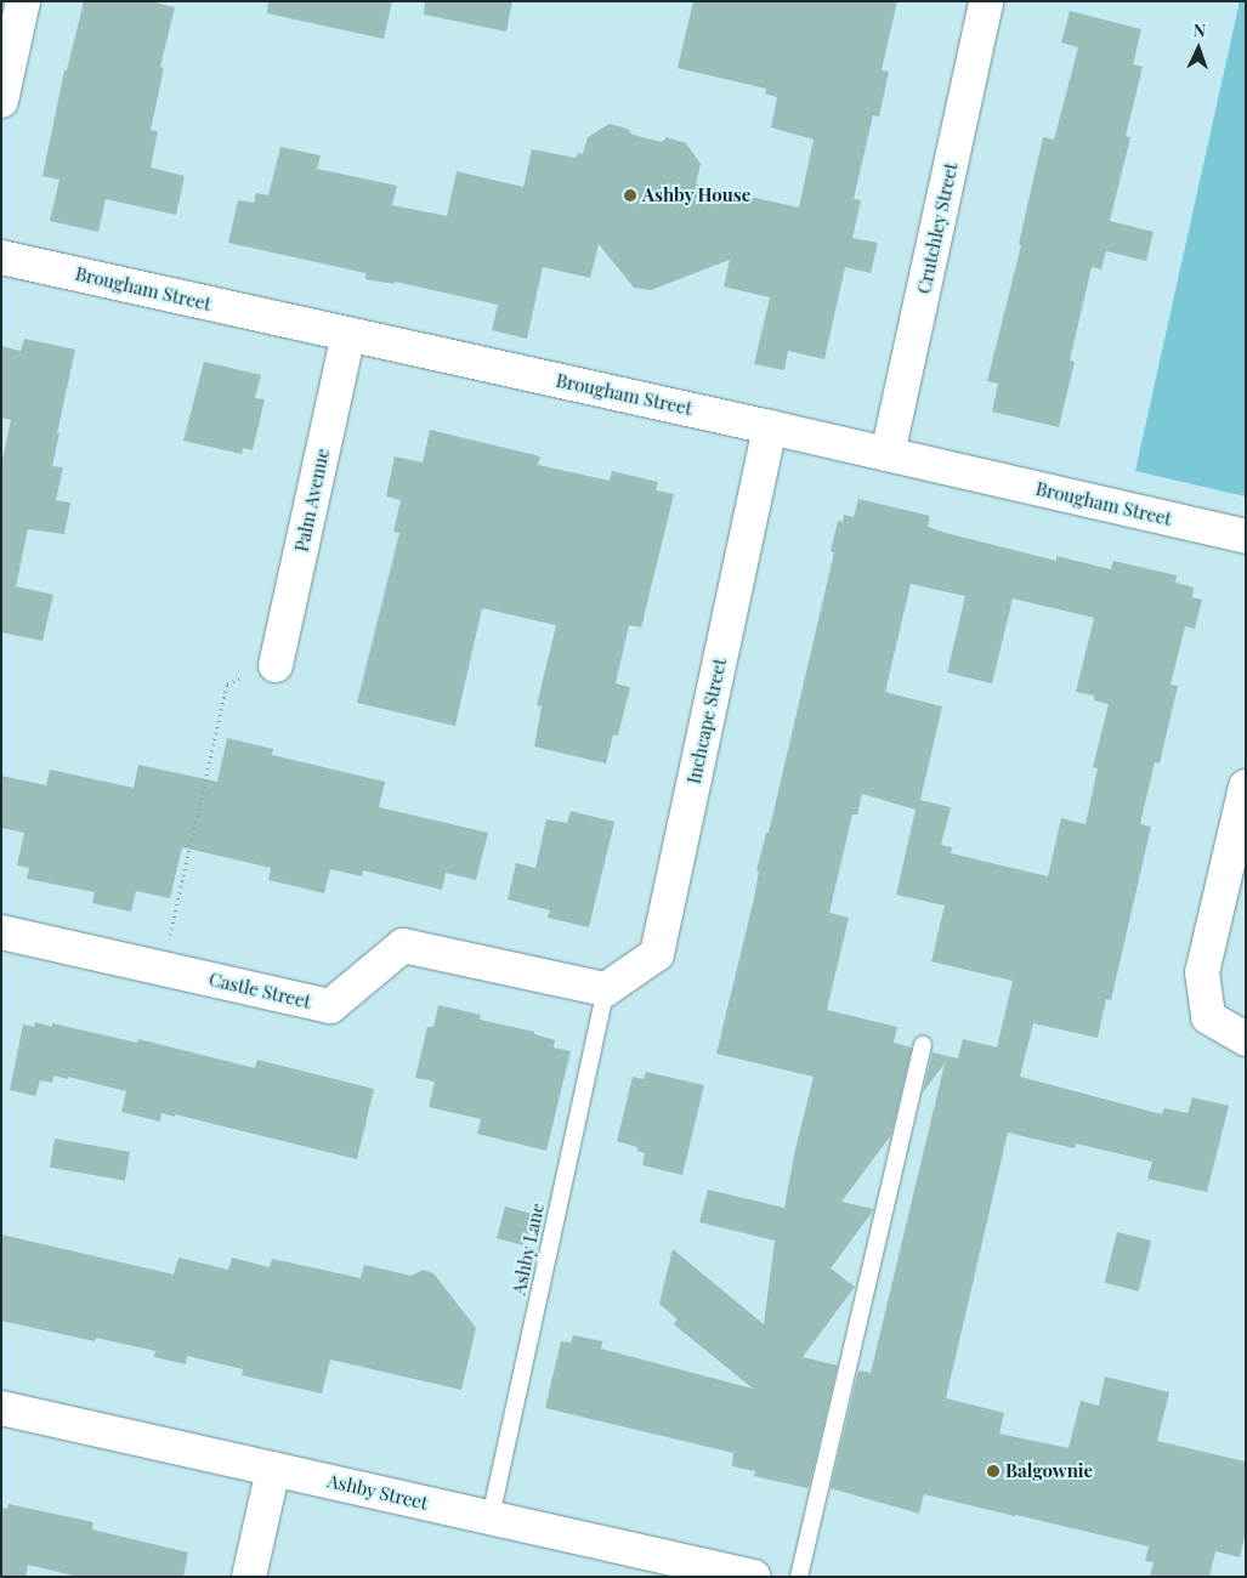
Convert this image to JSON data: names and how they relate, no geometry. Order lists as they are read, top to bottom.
{
  "streets": {
    "street": [
      "Crutchley Street",
      "Brougham Street",
      "Palm Avenue",
      "Inchcape Street",
      "Castle Street",
      "Ashby Street"
    ],
    "lane": ["Ashby Lane"]
  },
  "crossings": [
    ["Crutchley Street", "Brougham Street"],
    ["Brougham Street", "Palm Avenue"],
    ["Brougham Street", "Inchcape Street"],
    ["Inchcape Street", "Castle Street"],
    ["Inchcape Street", "Ashby Lane"],
    ["Castle Street", "Ashby Lane"],
    ["Ashby Lane", "Ashby Street"]
  ],
  "places": ["Ashby House", "Balgownie"],
  "north": "top"
}
